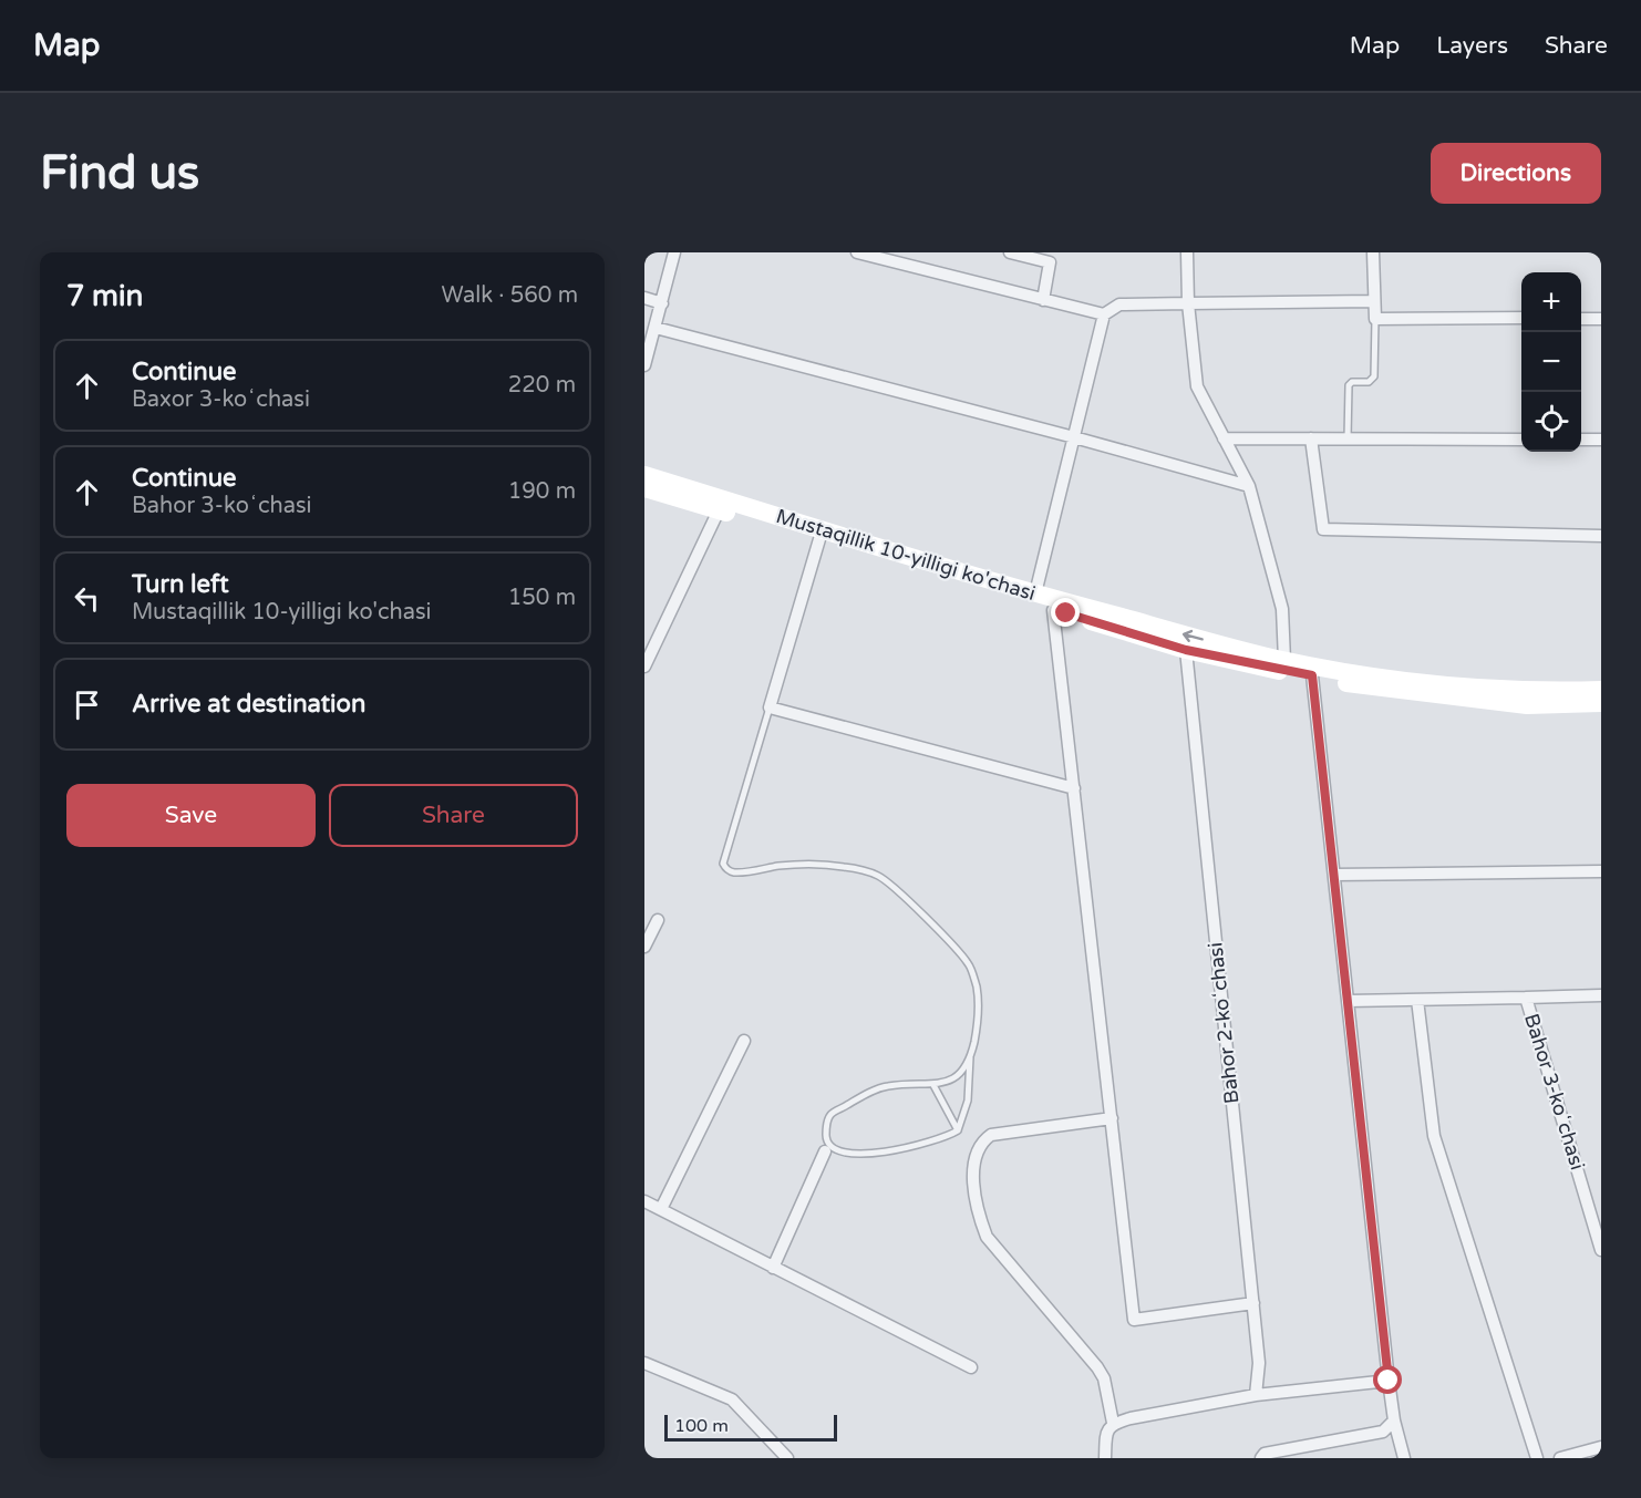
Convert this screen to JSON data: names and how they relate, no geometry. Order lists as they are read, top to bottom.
{
  "streets": {
    "main road": ["Mustaqillik 10-yilligi ko'chasi"],
    "street": ["Bahor 2-koʻchasi", "Bahor 3-koʻchasi"]
  },
  "crossings": [
    ["Mustaqillik 10-yilligi ko'chasi", "Bahor 2-koʻchasi"]
  ],
  "scale_bar": "100 m",
  "page": {
    "header": "Map",
    "nav": ["Map", "Layers", "Share"],
    "buttons": [
      "Directions",
      ["Save", "Share"]
    ],
    "title": "Find us",
    "heading": ["7 min", "Walk · 560 m"],
    "map_buttons": ["+", "−"],
    "list": [
      ["Continue", "Baxor 3-koʻchasi", "220 m"],
      ["Continue", "Bahor 3-koʻchasi", "190 m"],
      ["Turn left", "Mustaqillik 10-yilligi ko'chasi", "150 m"],
      "Arrive at destination"
    ],
    "scale": "100 m"
  }
}
